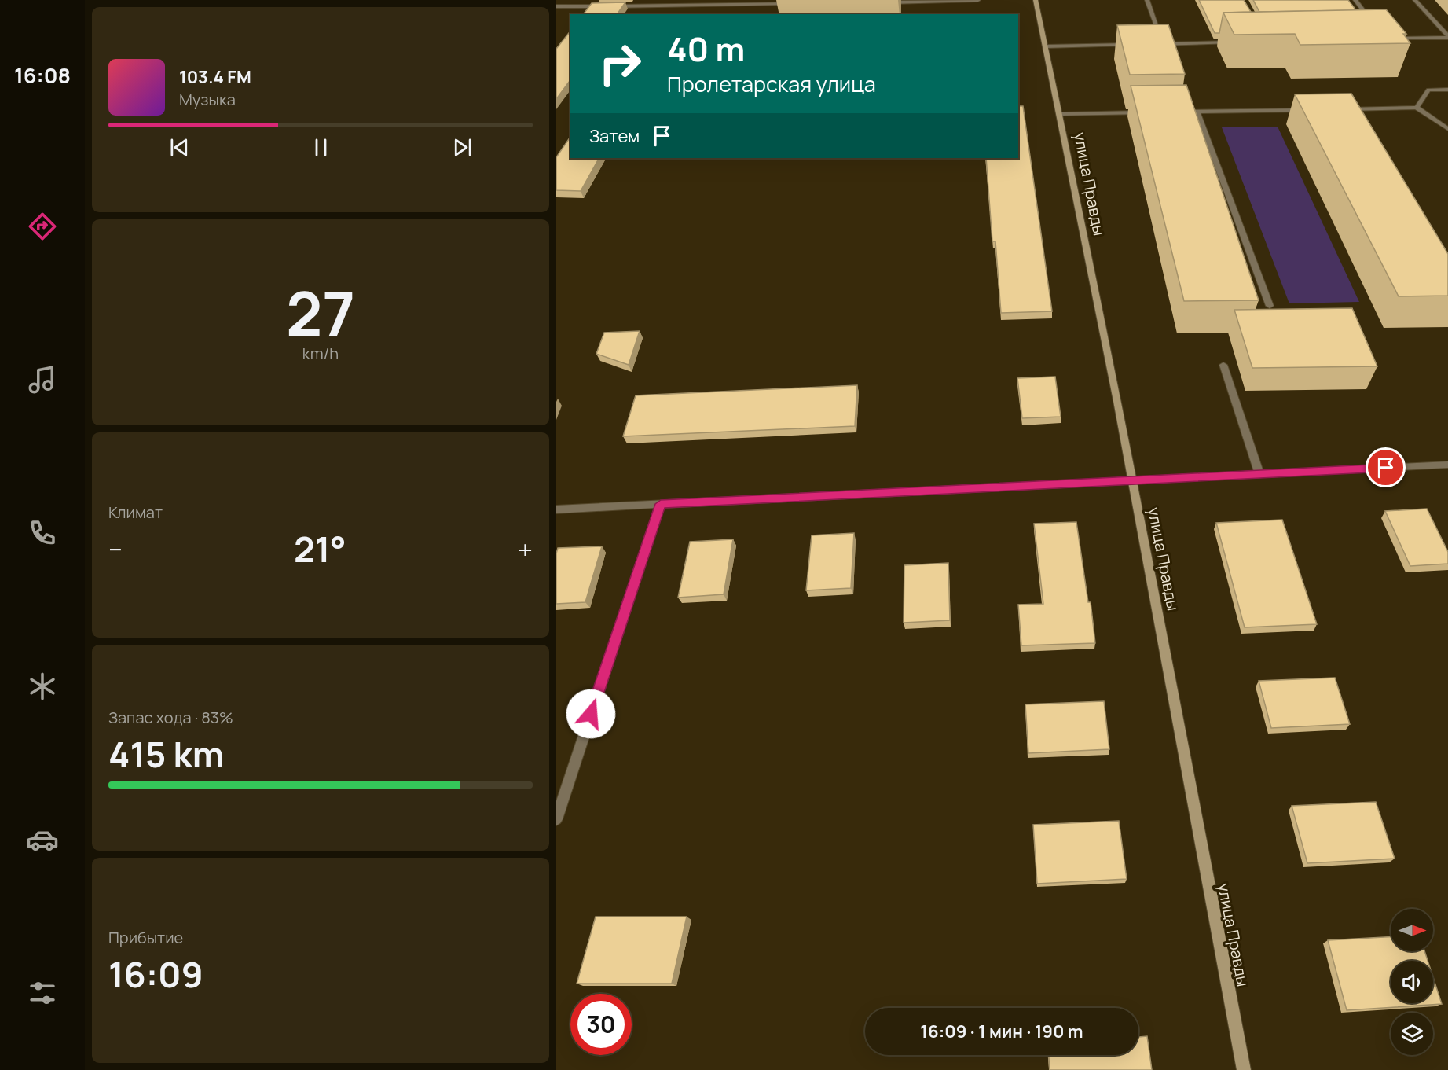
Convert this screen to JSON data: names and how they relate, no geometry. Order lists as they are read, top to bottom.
{
  "streets": {
    "street": ["улица Правды"]
  },
  "north": "right",
  "page": {
    "tabs": "16:08",
    "turn": ["40 m", "Пролетарская улица"],
    "song": ["103.4 FM", "Музыка"],
    "then": "Затем",
    "tile": [
      ["27", "km/h"],
      "Климат",
      ["Запас хода · 83%", "415 km"],
      ["Прибытие", "16:09"]
    ],
    "heat": ["−", "21°", "+"],
    "limit": "30",
    "trip": "16:09 · 1 мин · 190 m"
  }
}
